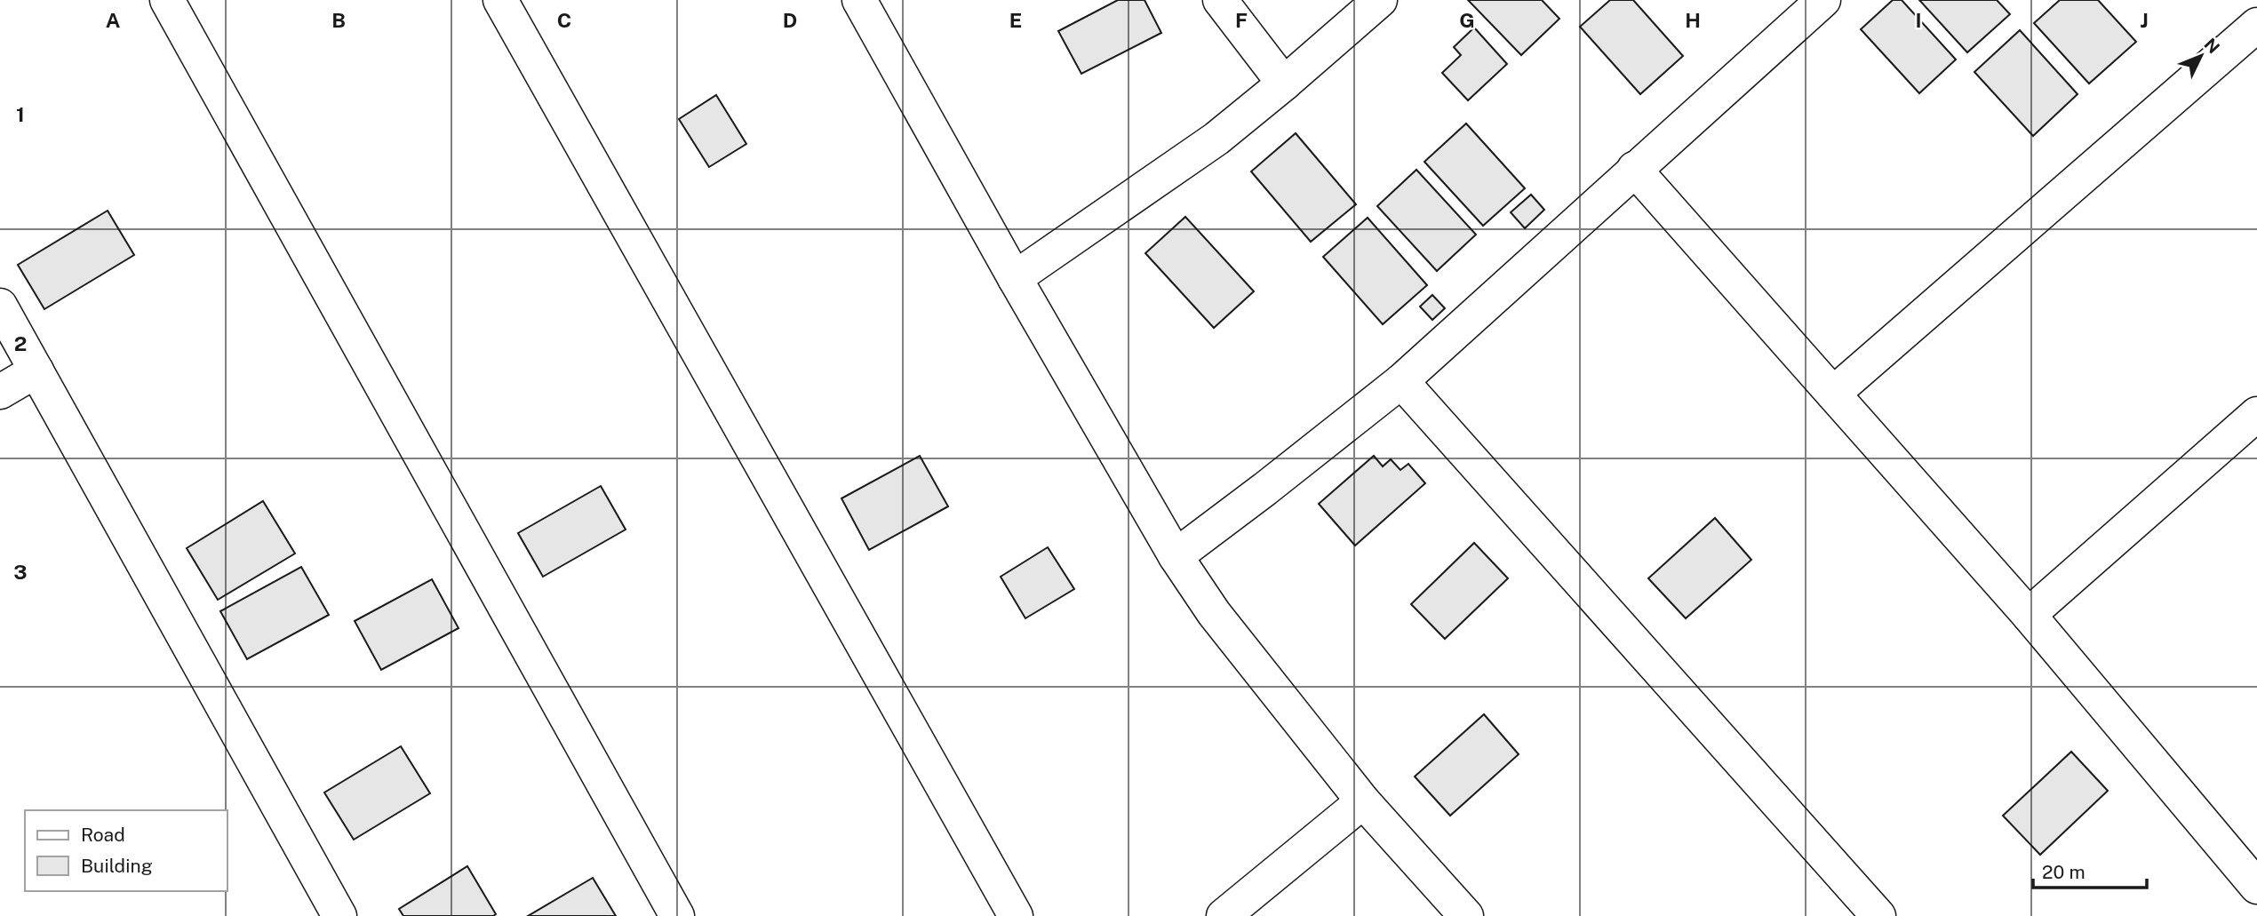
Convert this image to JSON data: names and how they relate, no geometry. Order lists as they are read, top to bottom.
{
  "legend": ["Road", "Building"],
  "scale_bar": "20 m",
  "north": "top right",
  "grid": {
    "columns": [
      "A",
      "B",
      "C",
      "D",
      "E",
      "F",
      "G",
      "H",
      "I",
      "J"
    ],
    "rows": ["1", "2", "3"]
  }
}
